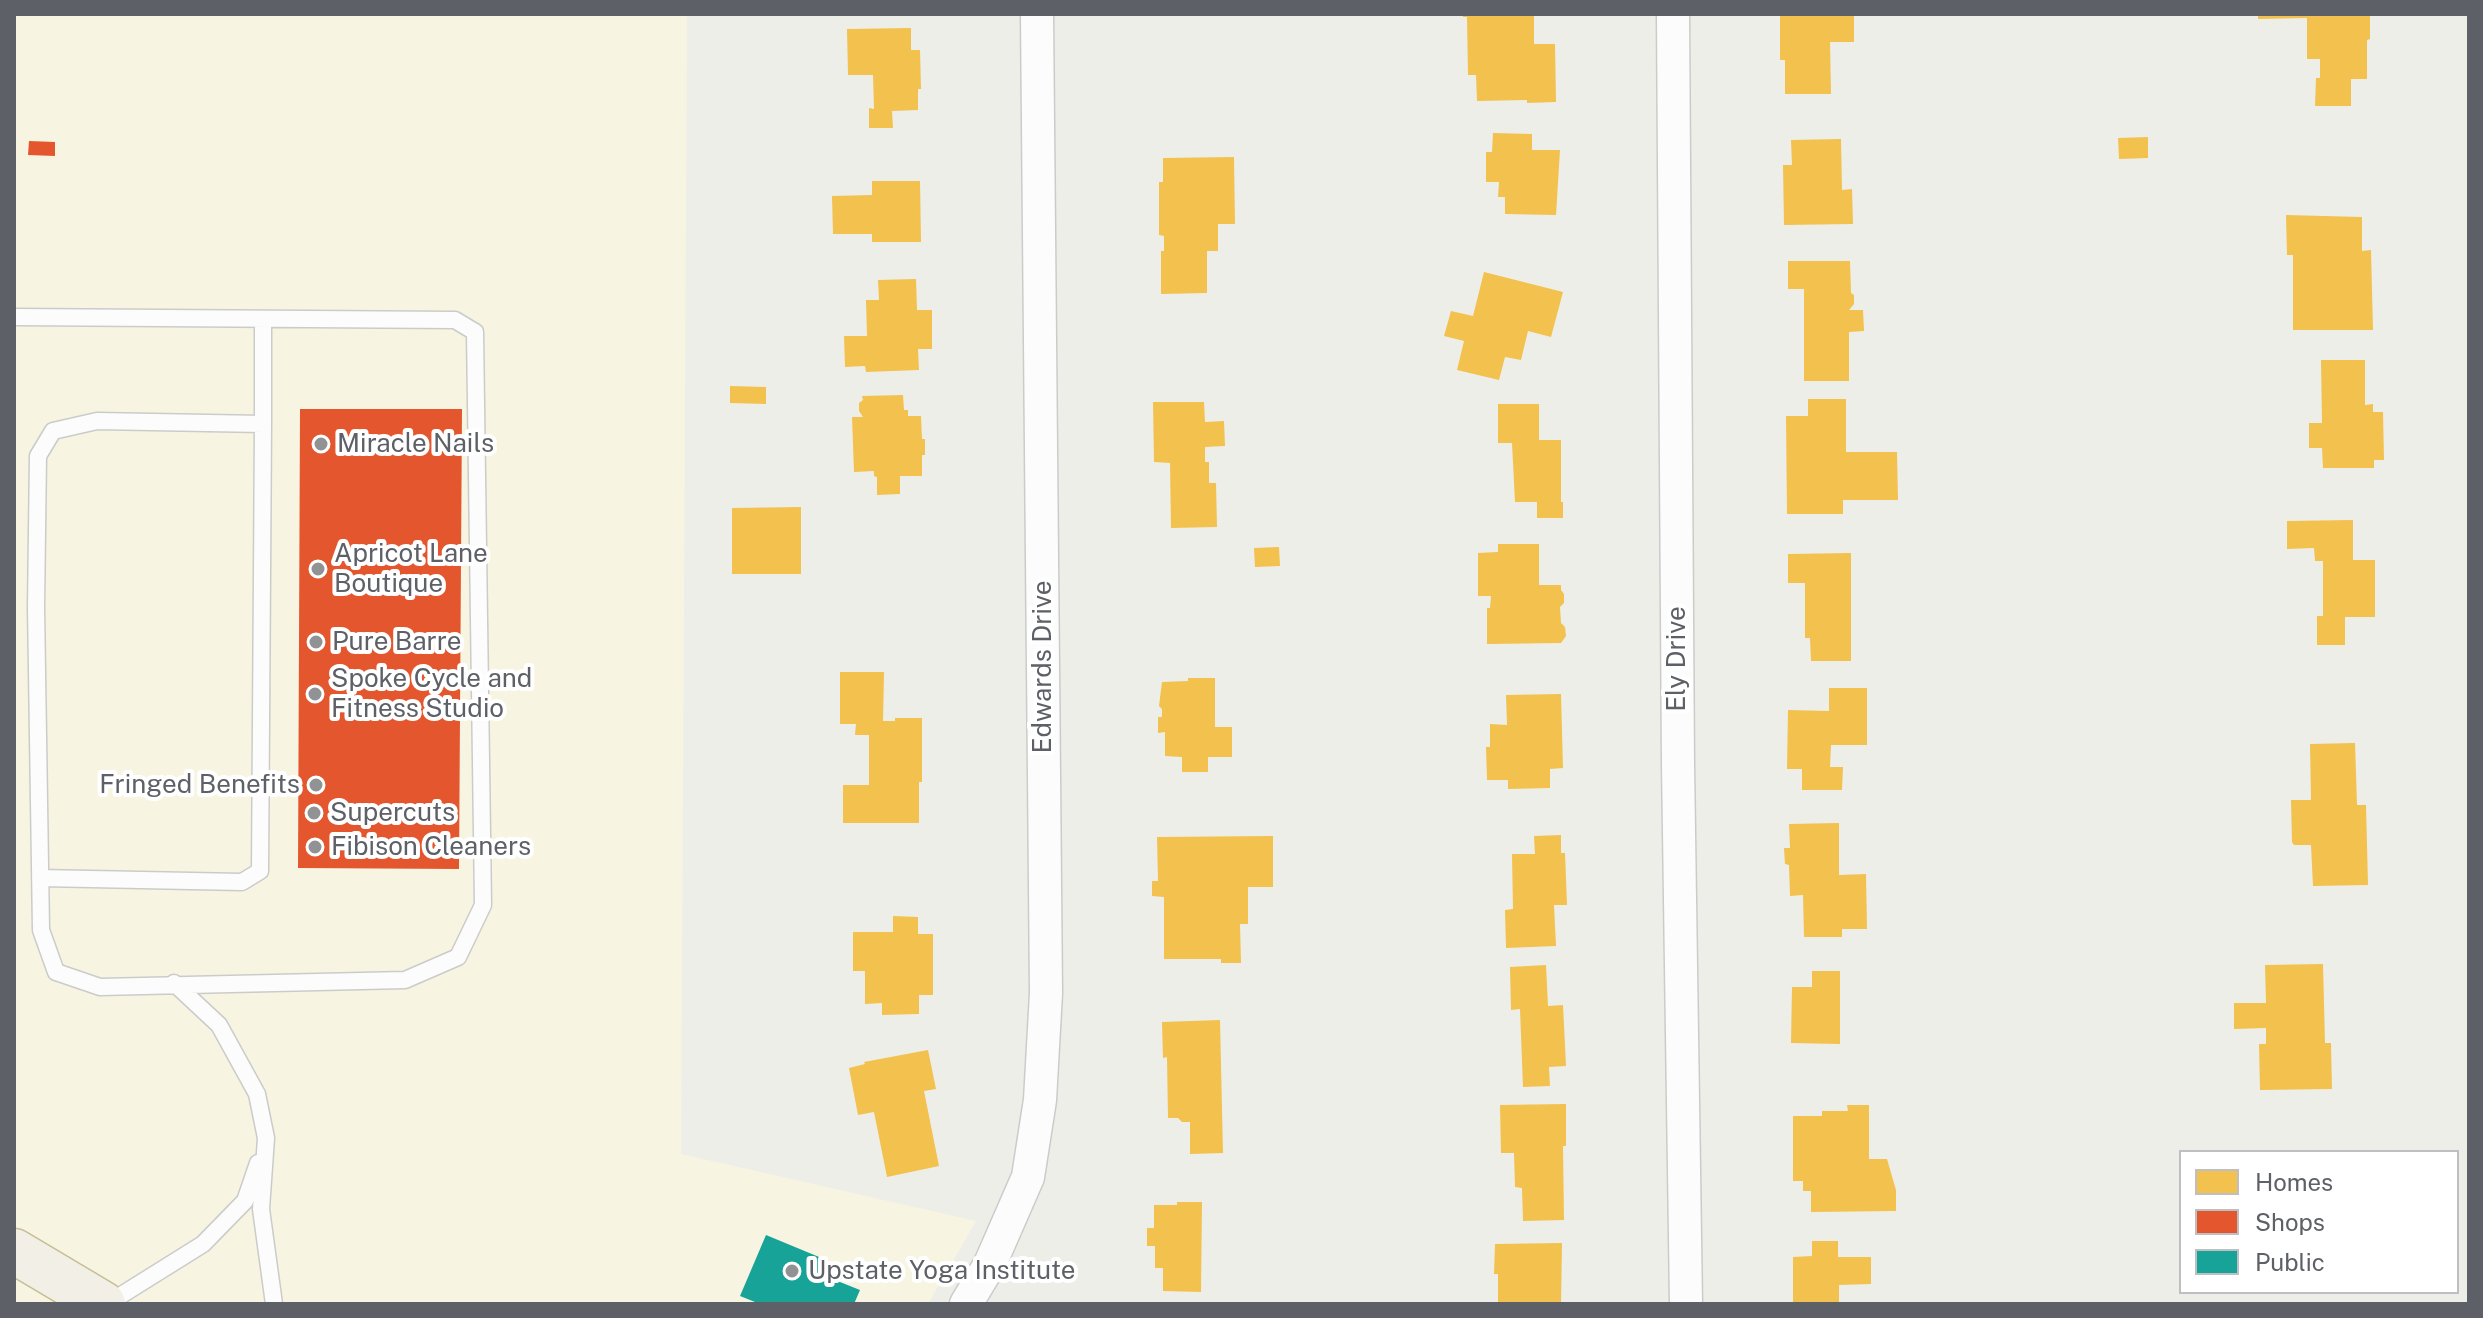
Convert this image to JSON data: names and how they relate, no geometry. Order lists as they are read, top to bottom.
{
  "streets": {
    "street": ["Ely Drive", "Edwards Drive"]
  },
  "places": [
    "Miracle Nails",
    "Apricot Lane Boutique",
    "Pure Barre",
    "Spoke Cycle and Fitness Studio",
    "Fringed Benefits",
    "Supercuts",
    "Fibison Cleaners",
    "Upstate Yoga Institute"
  ],
  "legend": ["Homes", "Shops", "Public"]
}
